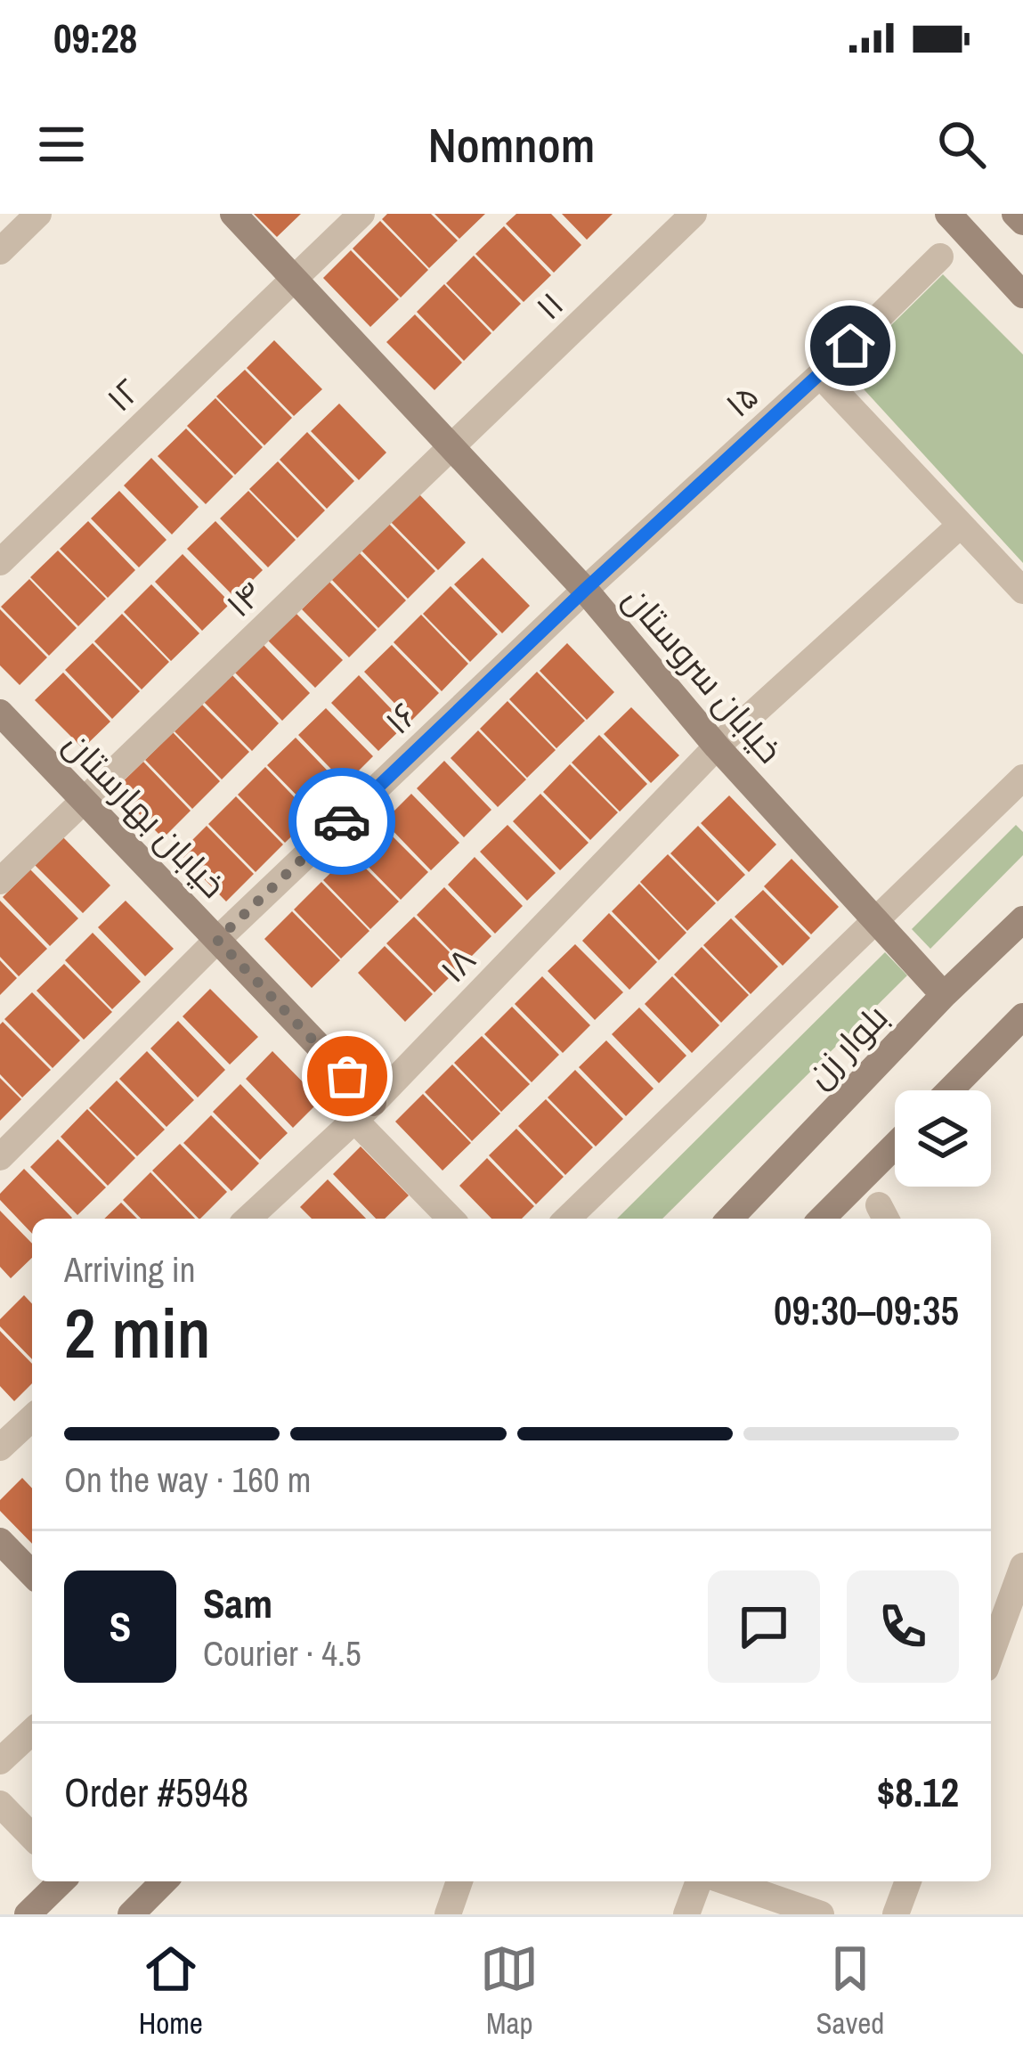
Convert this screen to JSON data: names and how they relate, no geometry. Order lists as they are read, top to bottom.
{
  "streets": {
    "street": [
      "۱۱",
      "۱۲",
      "۱۵",
      "۱۴",
      "خیابان سروستان",
      "۱۶",
      "خیابان بهارستان",
      "۱۸",
      "بلوار زن"
    ]
  },
  "crossings": [
    ["۱۱", "۱۴"],
    ["۱۱", "خیابان سروستان"],
    ["۱۲", "خیابان سروستان"],
    ["۱۵", "خیابان سروستان"],
    ["۱۵", "۱۶"],
    ["۱۴", "خیابان سروستان"],
    ["۱۴", "خیابان بهارستان"],
    ["خیابان سروستان", "۱۶"],
    ["خیابان سروستان", "۱۸"],
    ["خیابان سروستان", "بلوار زن"],
    ["۱۶", "خیابان بهارستان"],
    ["خیابان بهارستان", "۱۸"]
  ],
  "page": {
    "status": "09:28",
    "header": "Nomnom",
    "heading": ["2 min", "Arriving in", "09:30–09:35"],
    "panel": [
      "Sam",
      "Courier · 4.5",
      "Order #5948",
      "$8.12"
    ],
    "bar": "On the way · 160 m",
    "round": "S",
    "tabs": ["Home", "Map", "Saved"]
  }
}
